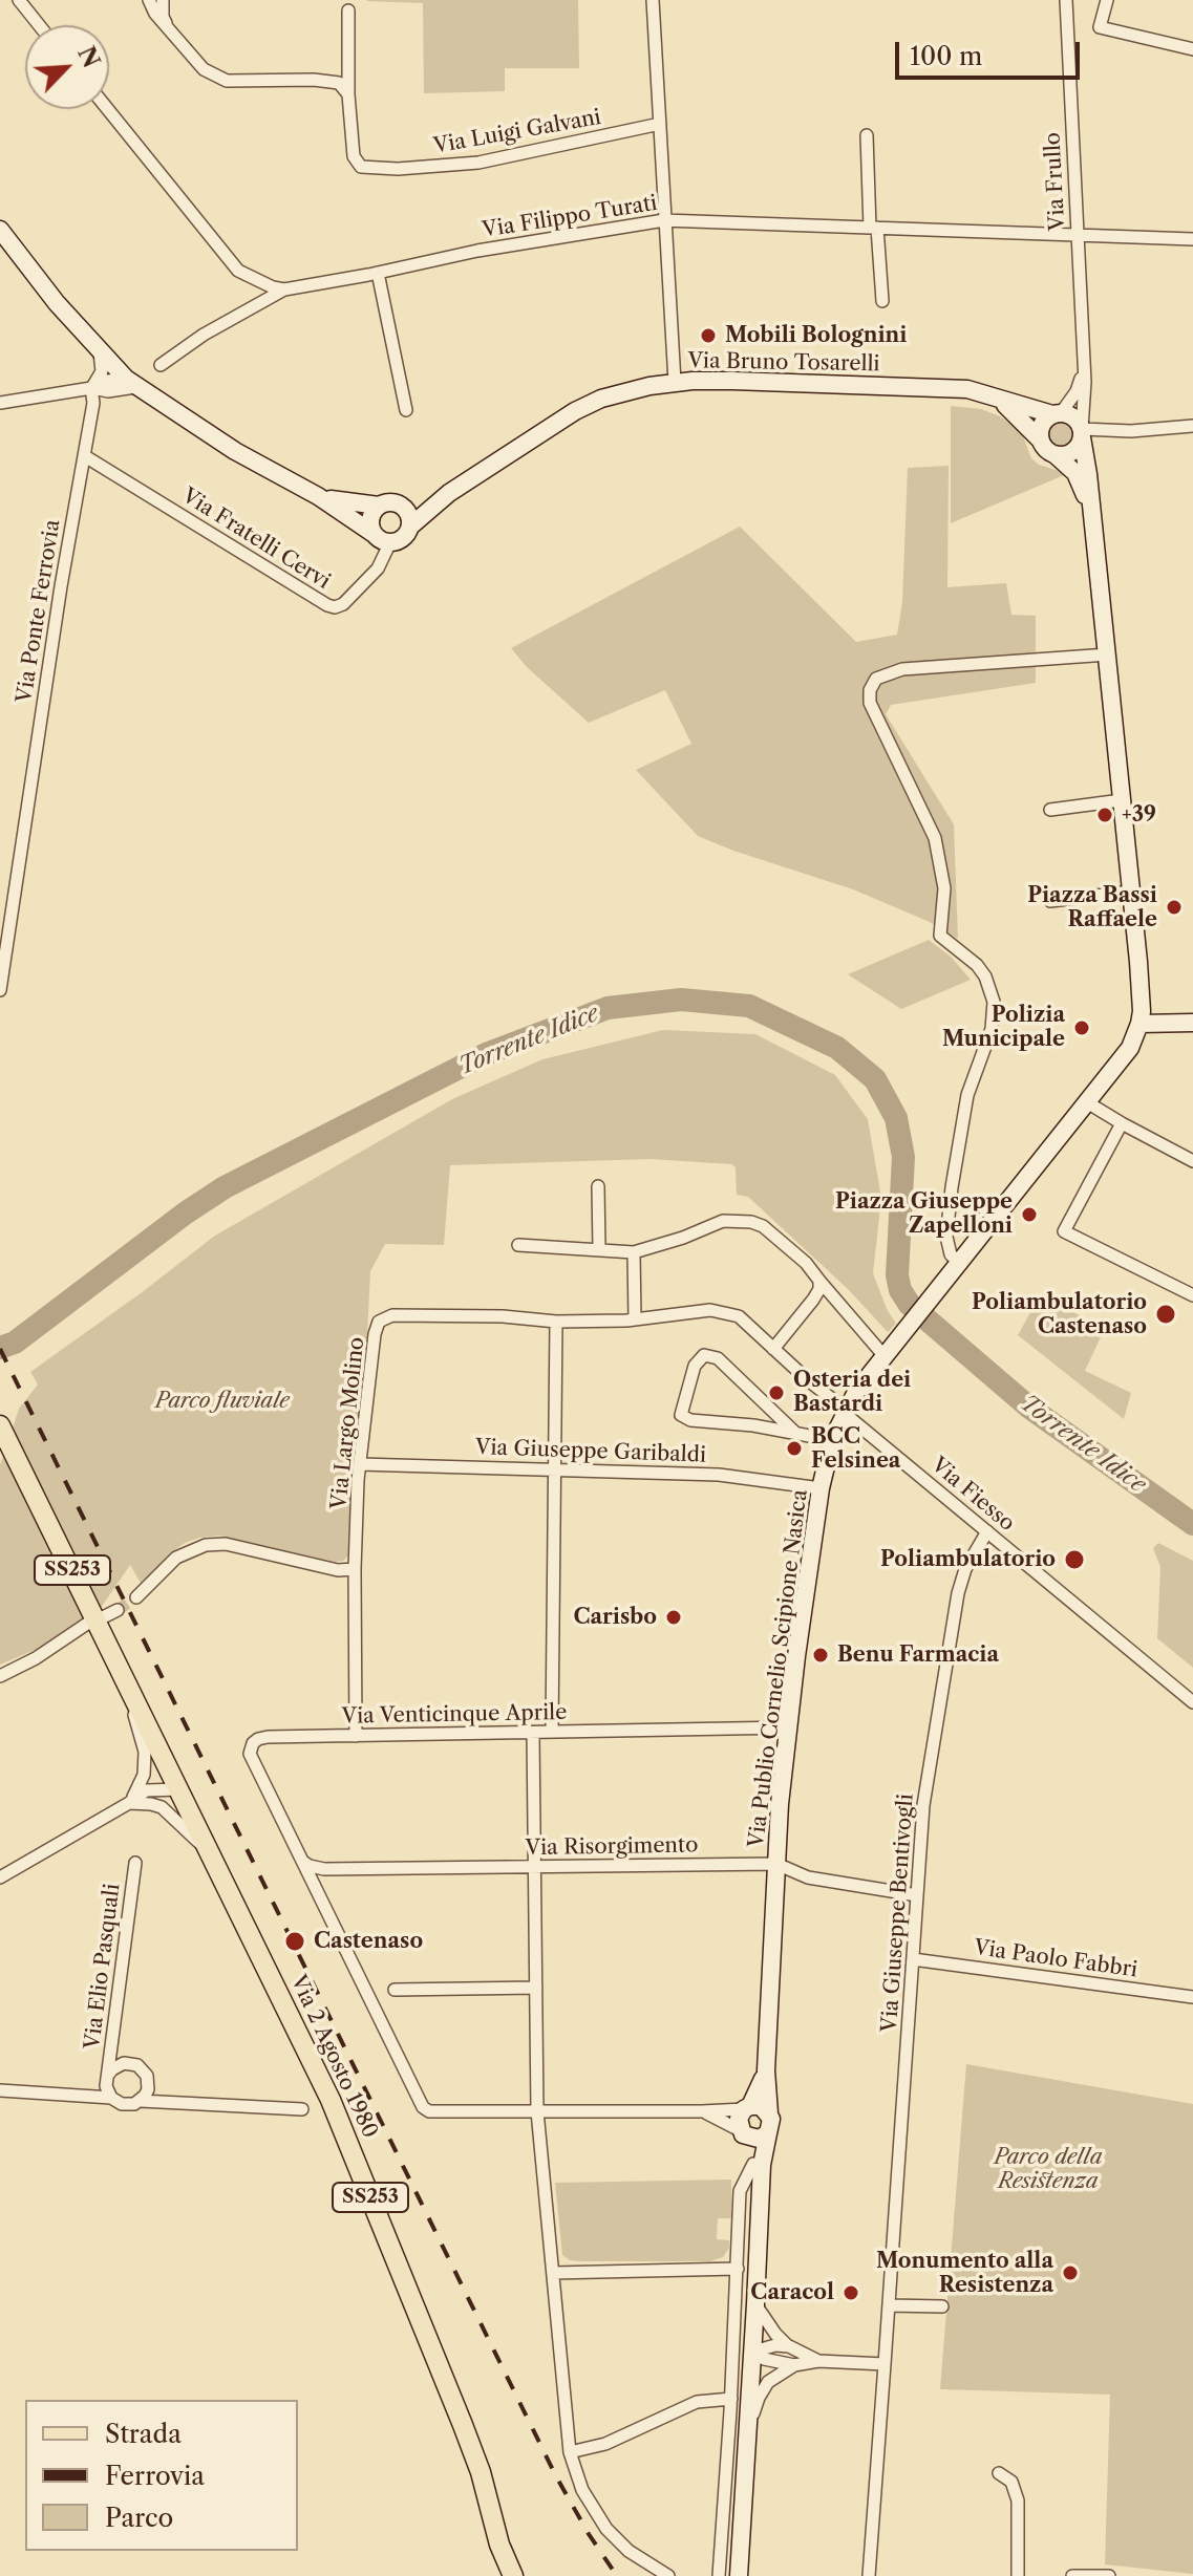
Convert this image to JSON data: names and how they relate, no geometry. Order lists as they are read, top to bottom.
{
  "streets": {
    "main road": ["SS253", "Via 2 Agosto 1980"],
    "street": [
      "Via Luigi Galvani",
      "Via Frullo",
      "Via Filippo Turati",
      "Via Bruno Tosarelli",
      "Via Fratelli Cervi",
      "Via Ponte Ferrovia",
      "Via Largo Molino",
      "Via Giuseppe Garibaldi",
      "Via Fiesso",
      "Via Publio Cornelio Scipione Nasica",
      "Via Venticinque Aprile",
      "Via Risorgimento",
      "Via Giuseppe Bentivogli",
      "Via Paolo Fabbri",
      "Via Elio Pasquali"
    ]
  },
  "crossings": [
    ["Via Frullo", "Via Filippo Turati"],
    ["Via Frullo", "Via Bruno Tosarelli"],
    ["Via Bruno Tosarelli", "Via Fratelli Cervi"],
    ["Via Fratelli Cervi", "Via Ponte Ferrovia"],
    ["Via Largo Molino", "Via Giuseppe Garibaldi"],
    ["Via Largo Molino", "Via Fiesso"],
    ["Via Largo Molino", "Via Publio Cornelio Scipione Nasica"],
    ["Via Largo Molino", "Via Venticinque Aprile"],
    ["Via Giuseppe Garibaldi", "Via Publio Cornelio Scipione Nasica"],
    ["Via Fiesso", "Via Publio Cornelio Scipione Nasica"],
    ["Via Fiesso", "Via Giuseppe Bentivogli"],
    ["Via Publio Cornelio Scipione Nasica", "Via Venticinque Aprile"],
    ["Via Publio Cornelio Scipione Nasica", "Via Risorgimento"],
    ["Via Venticinque Aprile", "Via Risorgimento"],
    ["Via Risorgimento", "Via Giuseppe Bentivogli"],
    ["Via Giuseppe Bentivogli", "Via Paolo Fabbri"]
  ],
  "water": ["Torrente Idice"],
  "parks": ["Parco fluviale", "Parco della Resistenza"],
  "places": [
    "Mobili Bolognini",
    "+39",
    "Piazza Bassi Raffaele",
    "Polizia Municipale",
    "Piazza Giuseppe Zapelloni",
    "Poliambulatorio Castenaso",
    "Osteria dei Bastardi",
    "BCC Felsinea",
    "Poliambulatorio",
    "Carisbo",
    "Benu Farmacia",
    "Castenaso",
    "Monumento alla Resistenza",
    "Caracol"
  ],
  "legend": ["Strada", "Ferrovia", "Parco"],
  "scale_bar": "100 m",
  "north": "top right"
}
